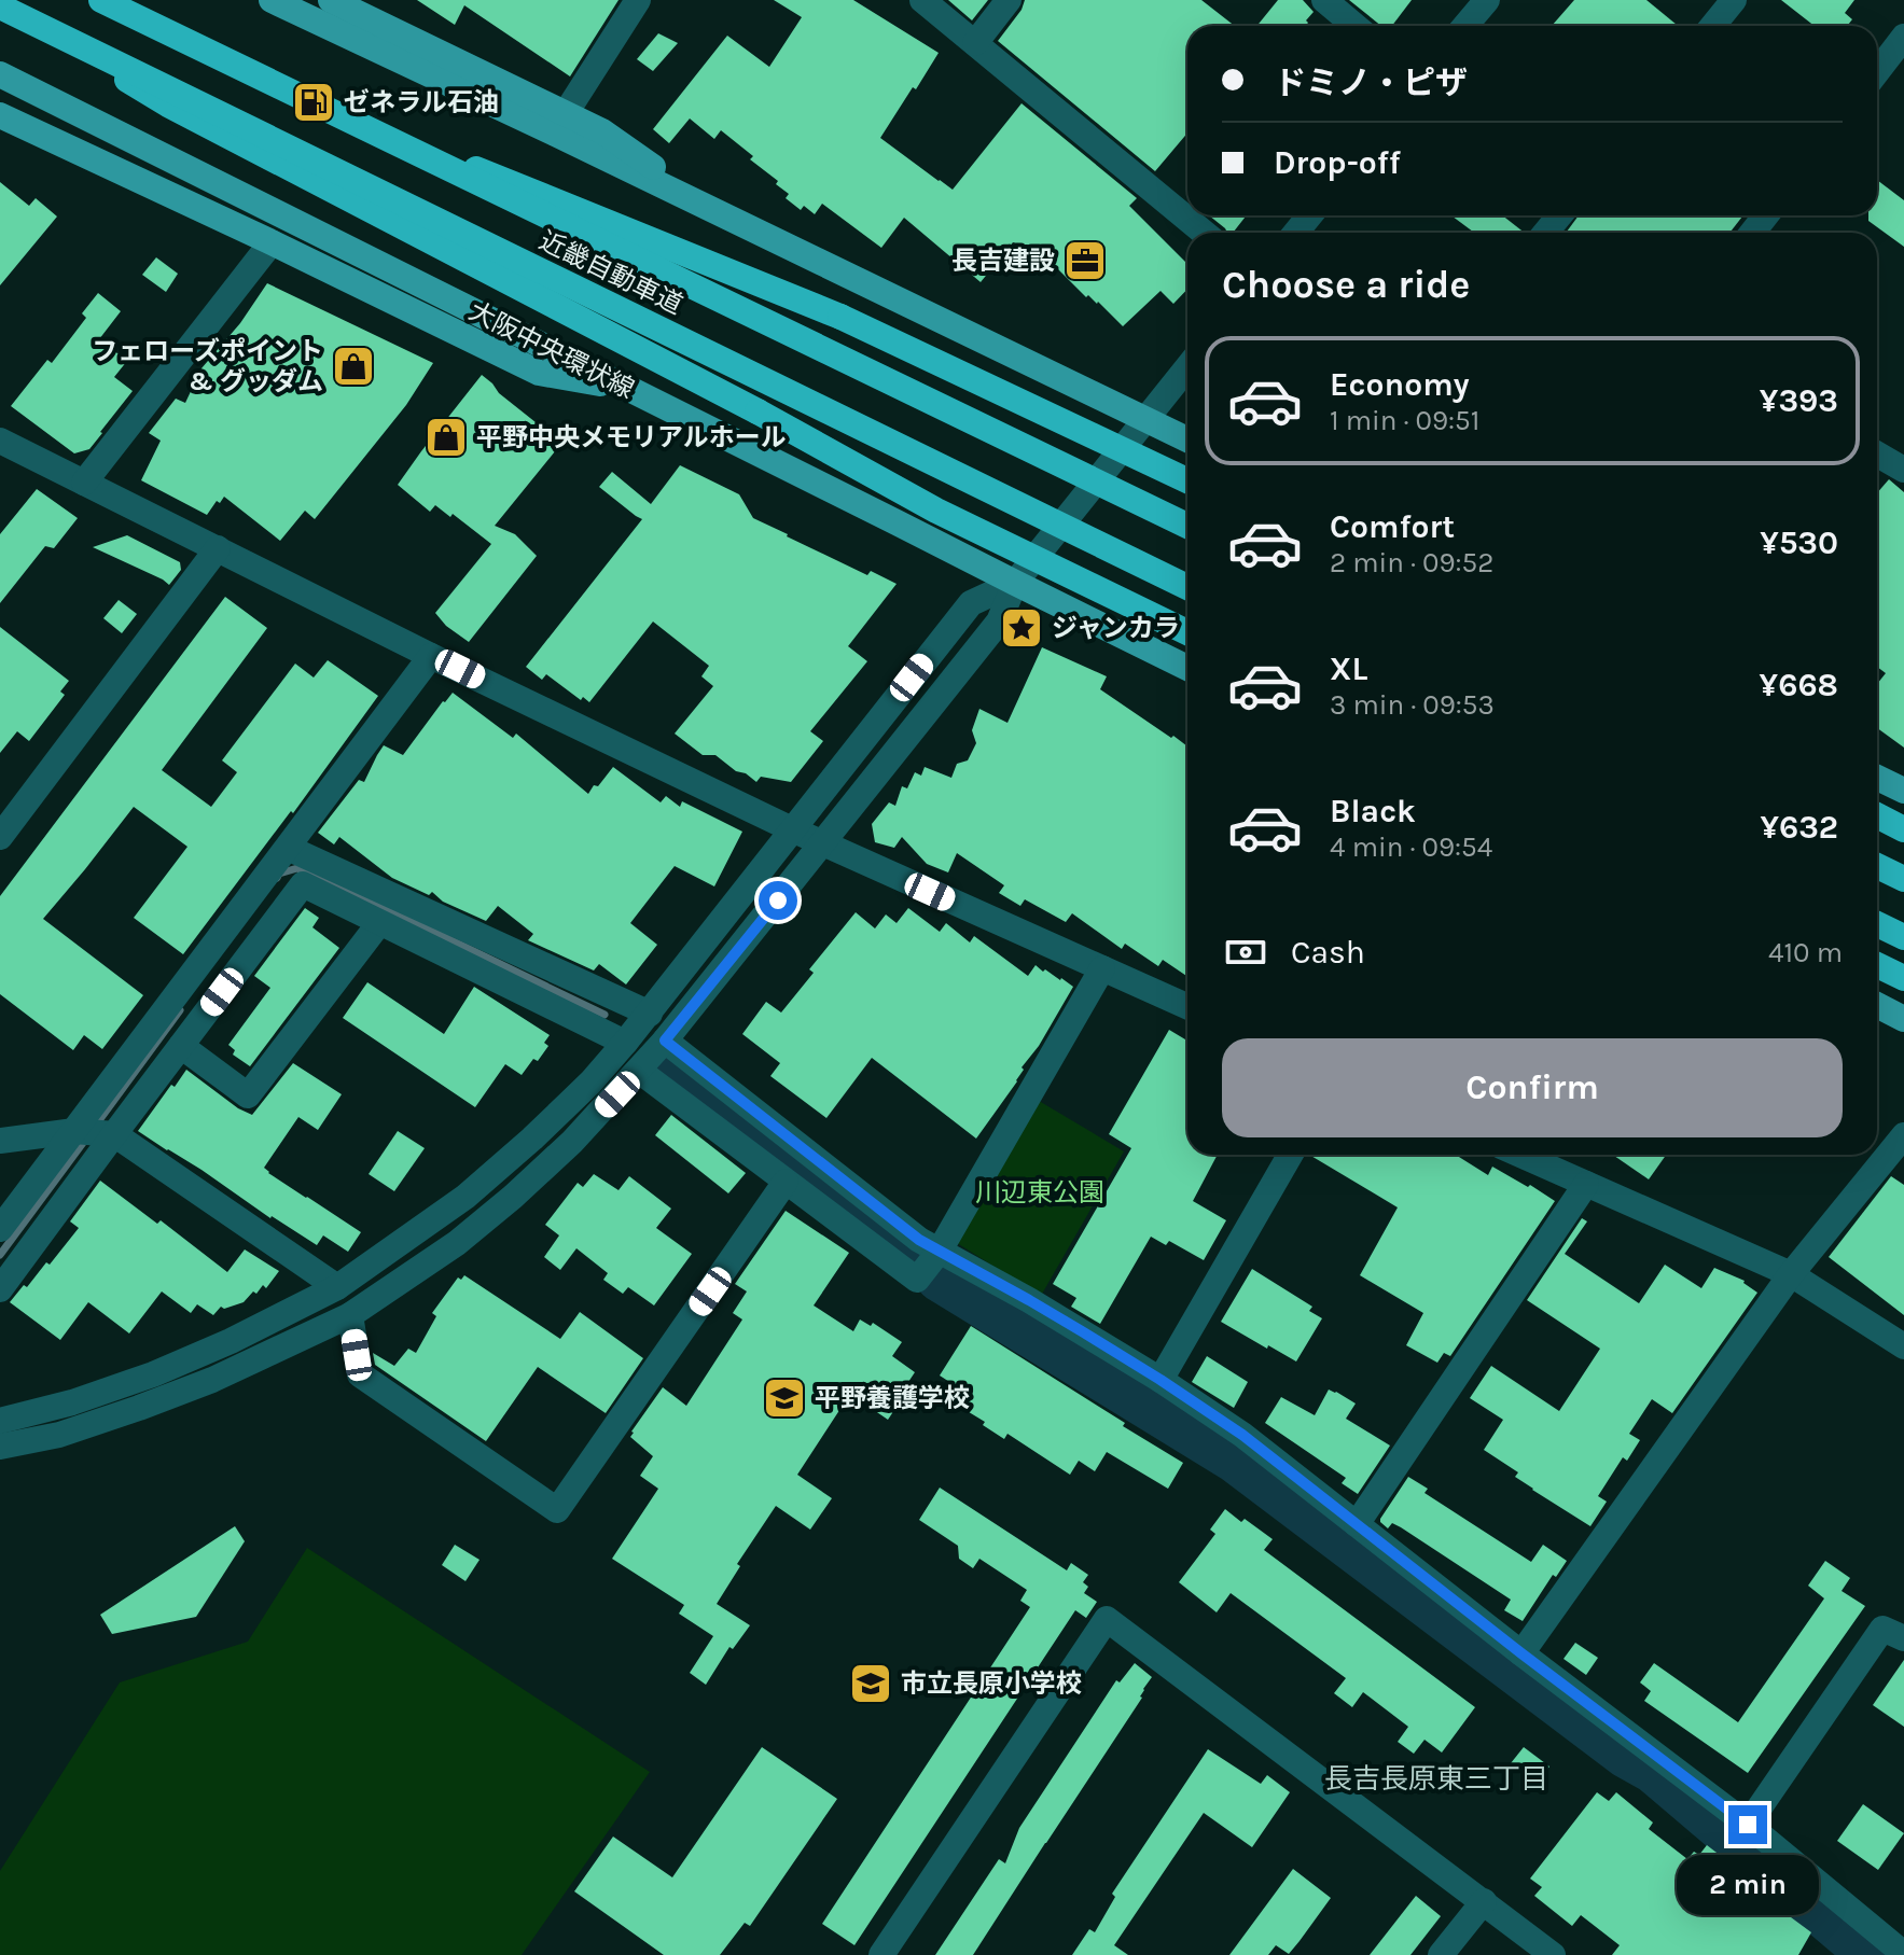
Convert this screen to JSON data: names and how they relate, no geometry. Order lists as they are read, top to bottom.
{
  "streets": {
    "highway": ["近畿自動車道"],
    "main road": ["大阪中央環状線"]
  },
  "districts": ["長吉長原東三丁目"],
  "parks": ["川辺東公園"],
  "places": {
    "fuel station": ["ゼネラル石油"],
    "office": ["長吉建設"],
    "shop": ["フェローズポイント & グッダム", "平野中央メモリアルホール"],
    "place": ["ジャンカラ"],
    "school or university": ["平野養護学校", "市立長原小学校"]
  },
  "page": {
    "banner": ["ドミノ・ピザ", "Drop-off"],
    "heading": "Choose a ride",
    "list": [
      {
        "name": "Economy",
        "note": "1 min · 09:51",
        "value": "¥393"
      },
      {
        "name": "Comfort",
        "note": "2 min · 09:52",
        "value": "¥530"
      },
      {
        "name": "XL",
        "note": "3 min · 09:53",
        "value": "¥668"
      },
      {
        "name": "Black",
        "note": "4 min · 09:54",
        "value": "¥632"
      }
    ],
    "pay": ["Cash", "410 m"],
    "buttons": "Confirm",
    "bubble": "2 min"
  }
}
